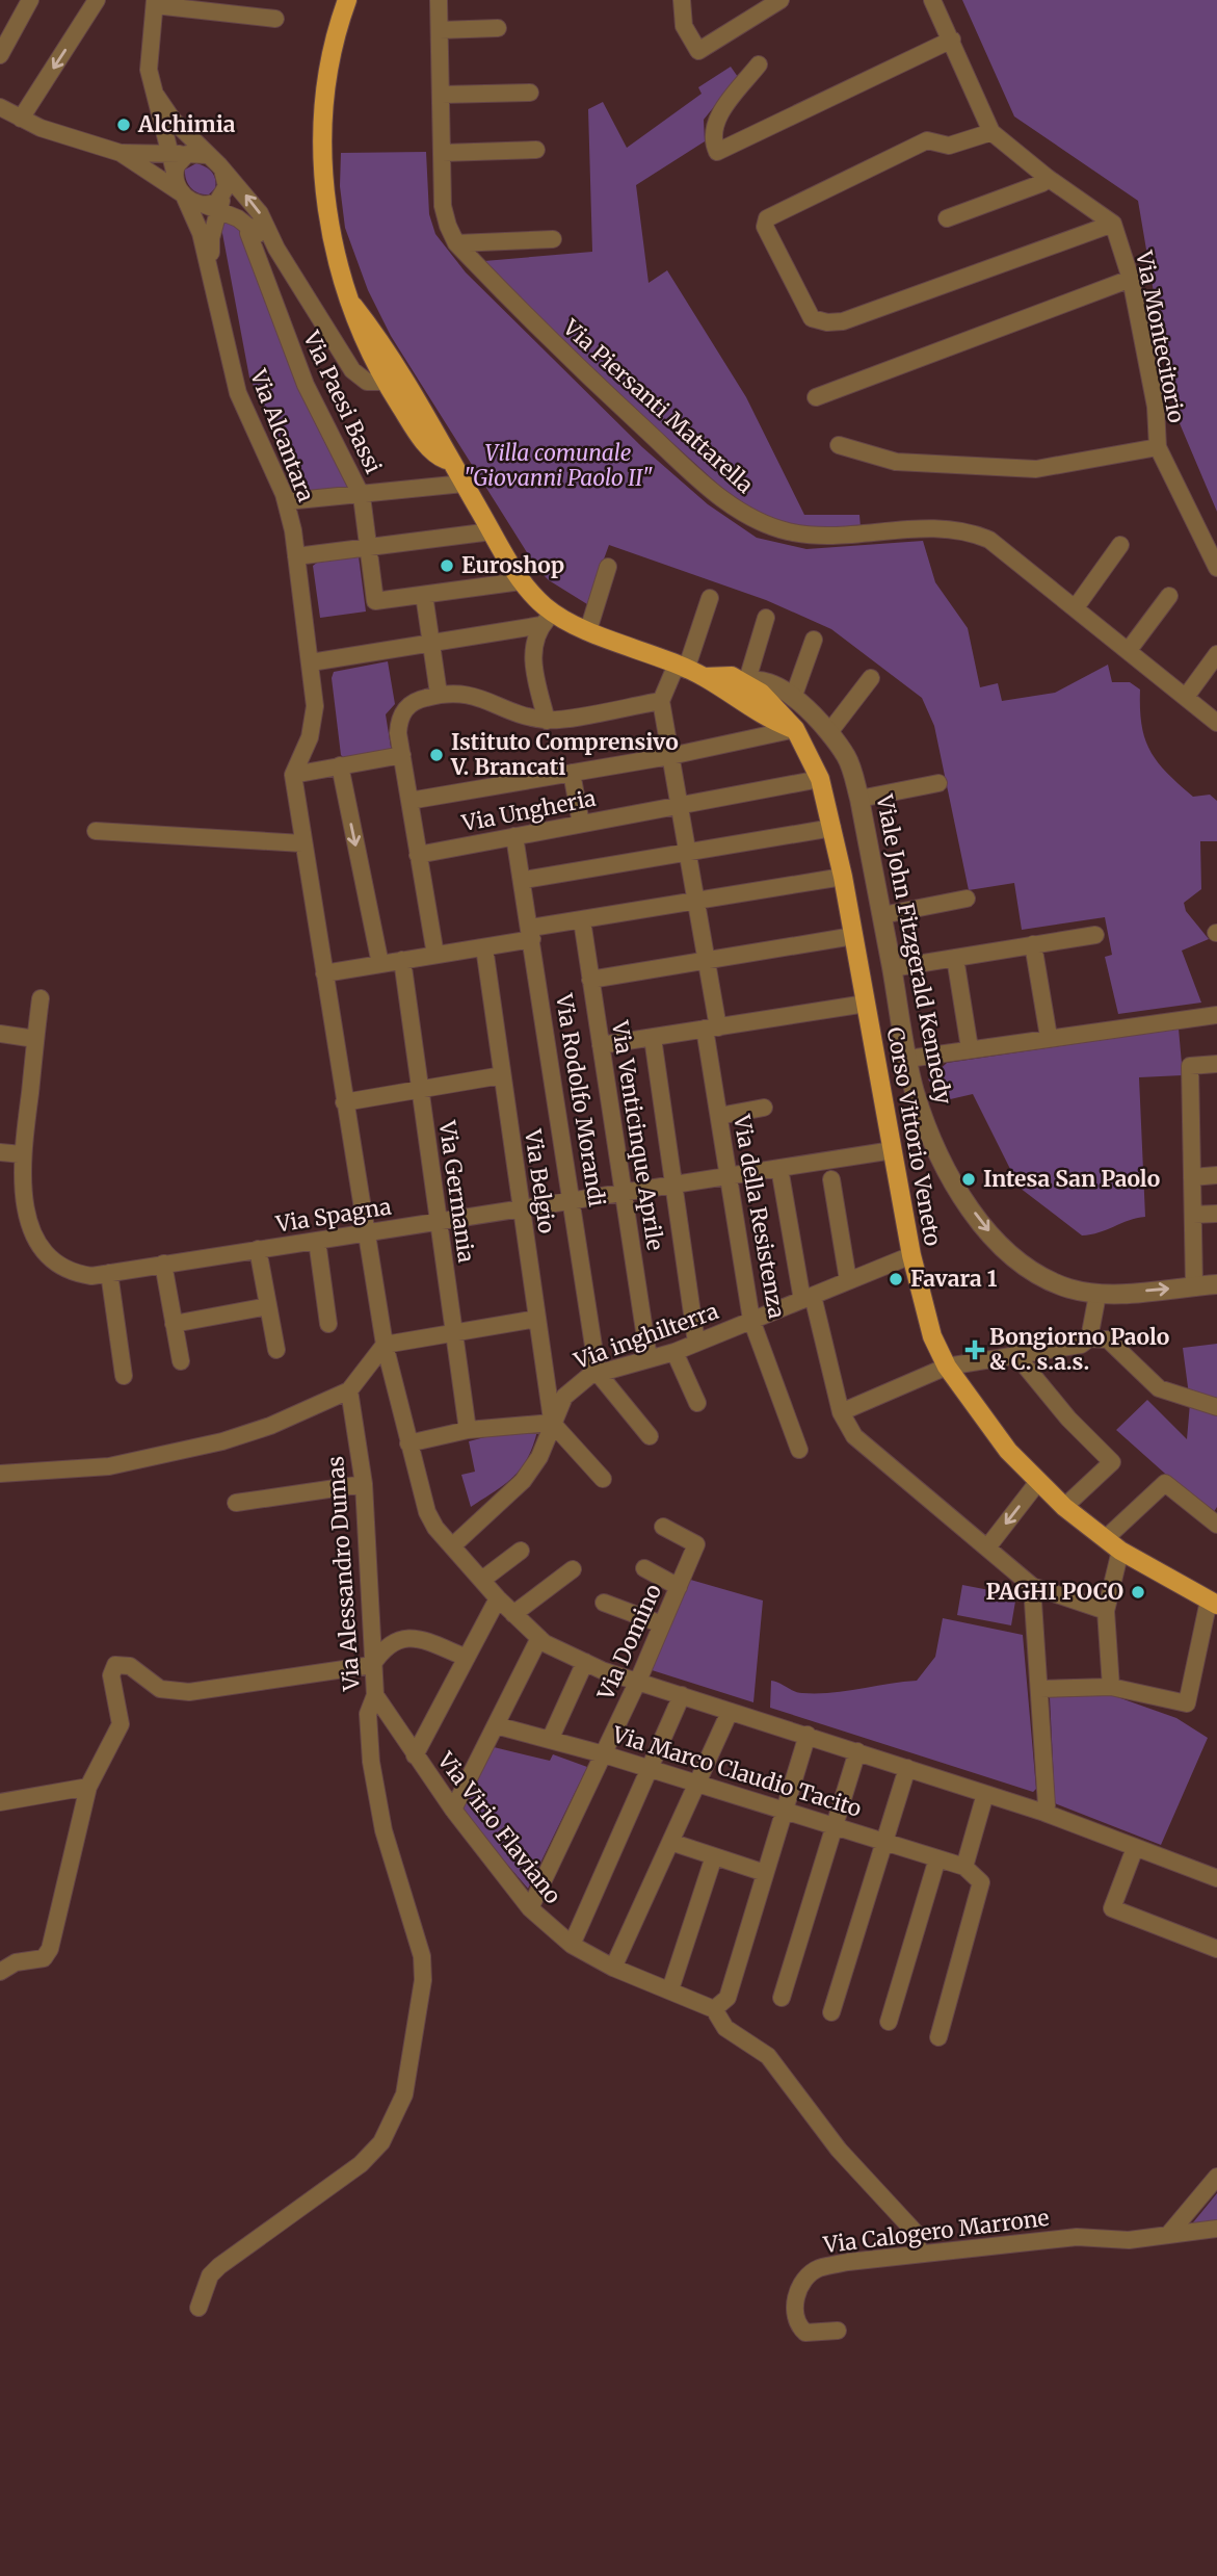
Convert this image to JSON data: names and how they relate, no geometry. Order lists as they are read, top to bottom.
{
  "streets": {
    "main road": ["Corso Vittorio Veneto"],
    "street": [
      "Via Montecitorio",
      "Via Paesi Bassi",
      "Via Piersanti Mattarella",
      "Via Alcantara",
      "Via Ungheria",
      "Viale John Fitzgerald Kennedy",
      "Via Rodolfo Morandi",
      "Via Venticinque Aprile",
      "Via Belgio",
      "Via Germania",
      "Via Spagna",
      "Via della Resistenza",
      "Via inghilterra",
      "Via Alessandro Dumas",
      "Via Domino",
      "Via Marco Claudio Tacito",
      "Via Virio Flaviano",
      "Via Calogero Marrone"
    ]
  },
  "crossings": [
    ["Via Ungheria", "Via Rodolfo Morandi"],
    ["Via Ungheria", "Corso Vittorio Veneto"],
    ["Via Ungheria", "Via della Resistenza"],
    ["Viale John Fitzgerald Kennedy", "Corso Vittorio Veneto"],
    ["Via Rodolfo Morandi", "Via Spagna"],
    ["Via Rodolfo Morandi", "Via inghilterra"],
    ["Via Venticinque Aprile", "Via Spagna"],
    ["Via Venticinque Aprile", "Via inghilterra"],
    ["Corso Vittorio Veneto", "Via Spagna"],
    ["Corso Vittorio Veneto", "Via inghilterra"],
    ["Via Belgio", "Via Spagna"],
    ["Via Belgio", "Via inghilterra"],
    ["Via Germania", "Via Spagna"],
    ["Via Spagna", "Via della Resistenza"],
    ["Via della Resistenza", "Via inghilterra"],
    ["Via Alessandro Dumas", "Via Virio Flaviano"],
    ["Via Domino", "Via Marco Claudio Tacito"],
    ["Via Domino", "Via Virio Flaviano"],
    ["Via Virio Flaviano", "Via Calogero Marrone"]
  ],
  "one_way": ["Viale John Fitzgerald Kennedy"],
  "parks": ["Villa comunale \"Giovanni Paolo II\""],
  "places": {
    "other": [
      "Alchimia",
      "Euroshop",
      "Istituto Comprensivo V. Brancati",
      "Intesa San Paolo",
      "Favara 1",
      "PAGHI POCO"
    ],
    "health": ["Bongiorno Paolo & C. s.a.s."]
  }
}
